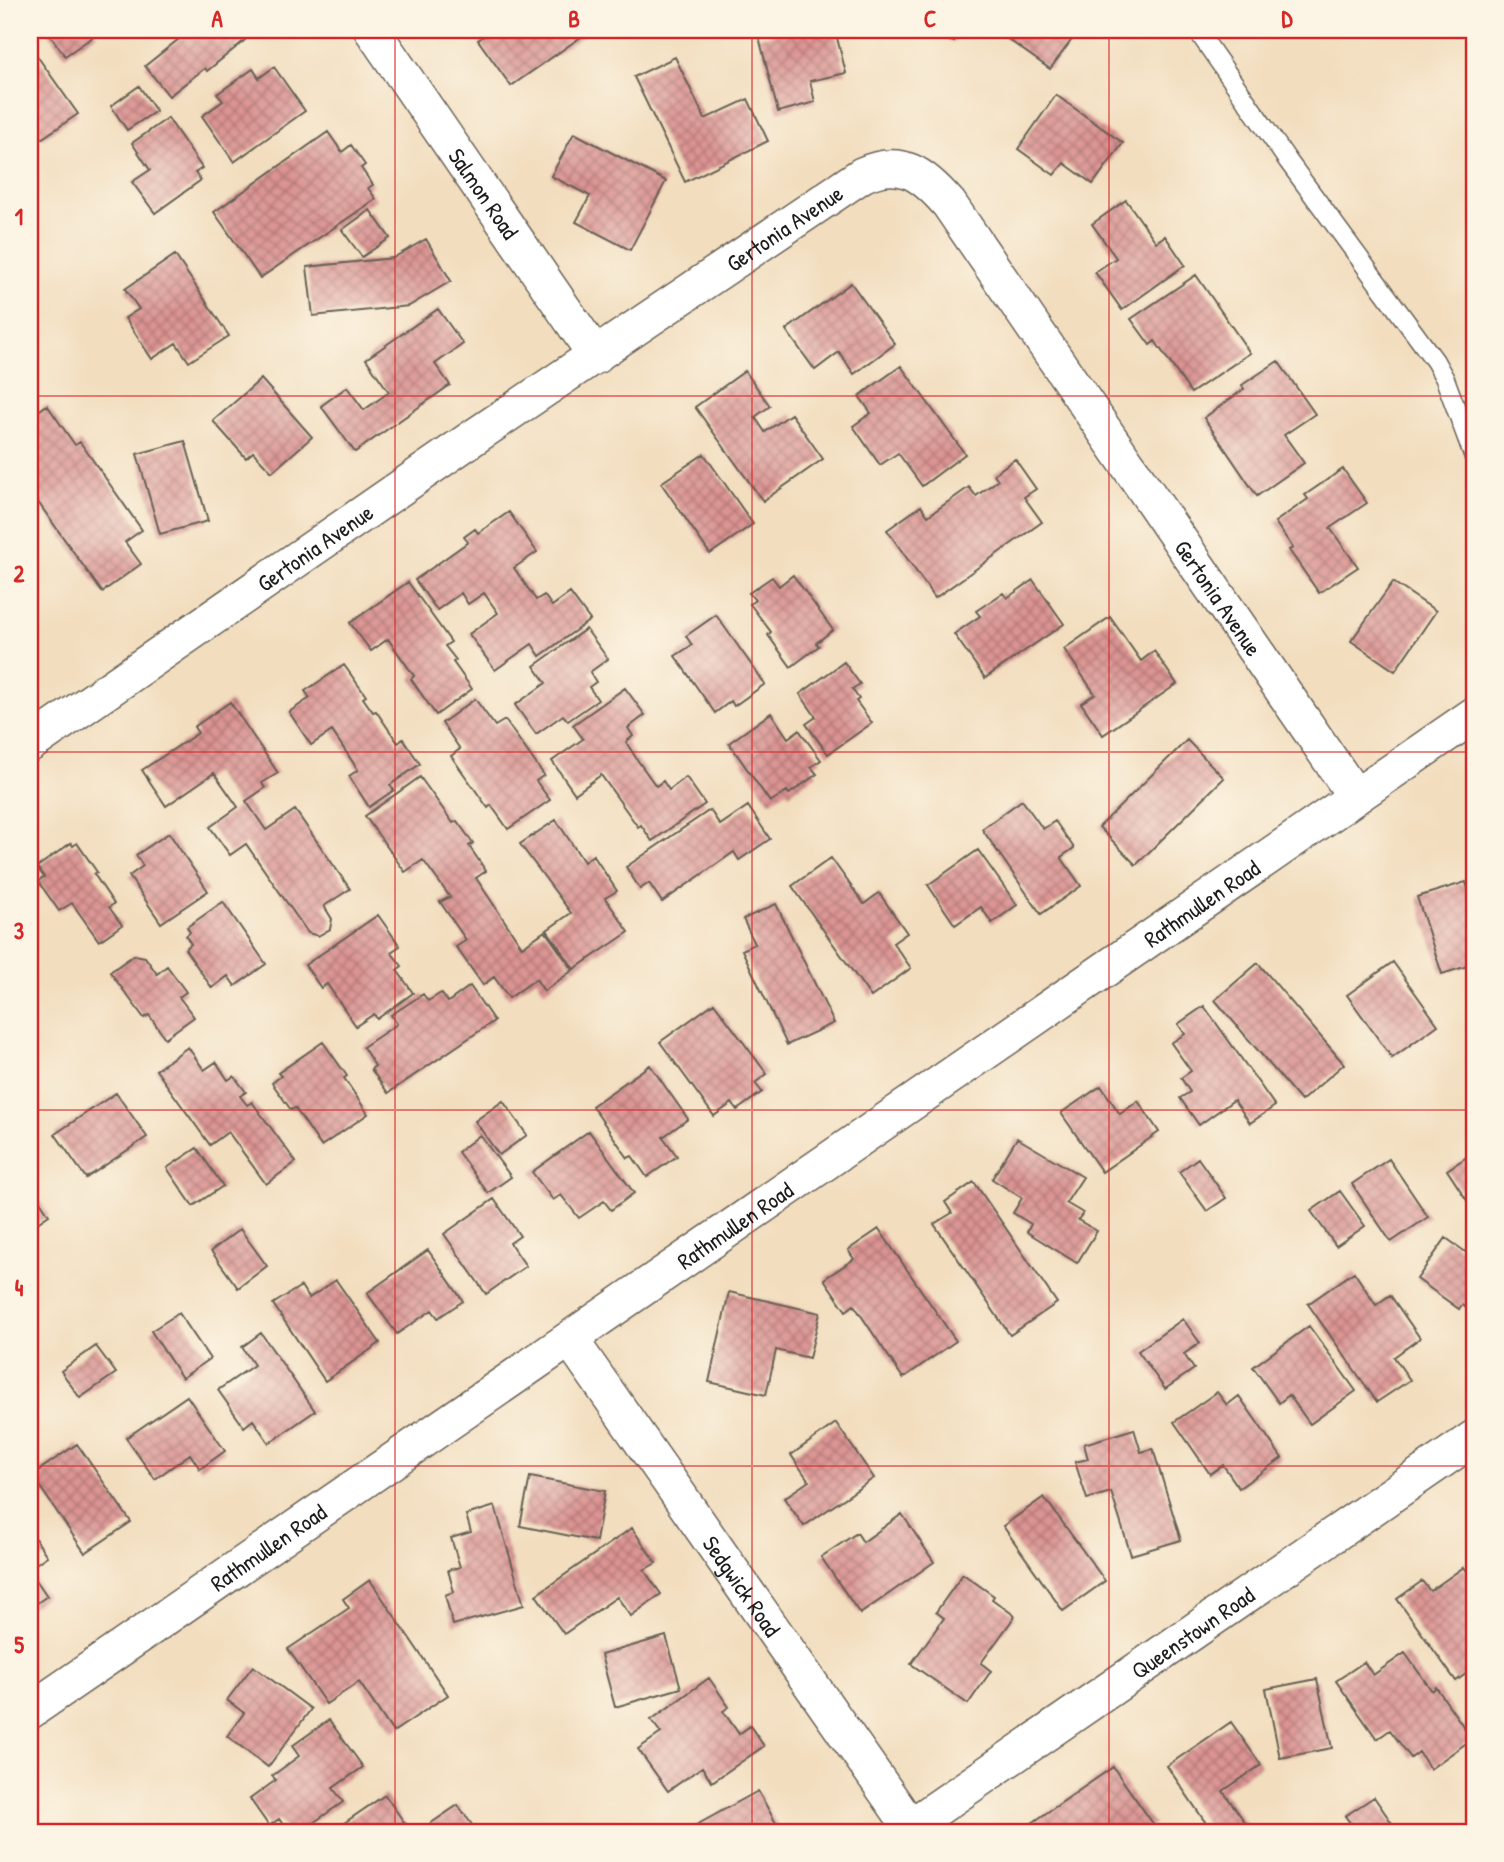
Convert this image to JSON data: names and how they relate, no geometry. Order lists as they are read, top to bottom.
{
  "streets": {
    "street": [
      "Salmon Road",
      "Gertonia Avenue",
      "Rathmullen Road",
      "Sedgwick Road",
      "Queenstown Road"
    ]
  },
  "crossings": [
    ["Salmon Road", "Gertonia Avenue"],
    ["Gertonia Avenue", "Rathmullen Road"],
    ["Rathmullen Road", "Sedgwick Road"],
    ["Sedgwick Road", "Queenstown Road"]
  ],
  "grid": {
    "columns": [
      "A",
      "B",
      "C",
      "D"
    ],
    "rows": [
      "1",
      "2",
      "3",
      "4",
      "5"
    ]
  }
}
